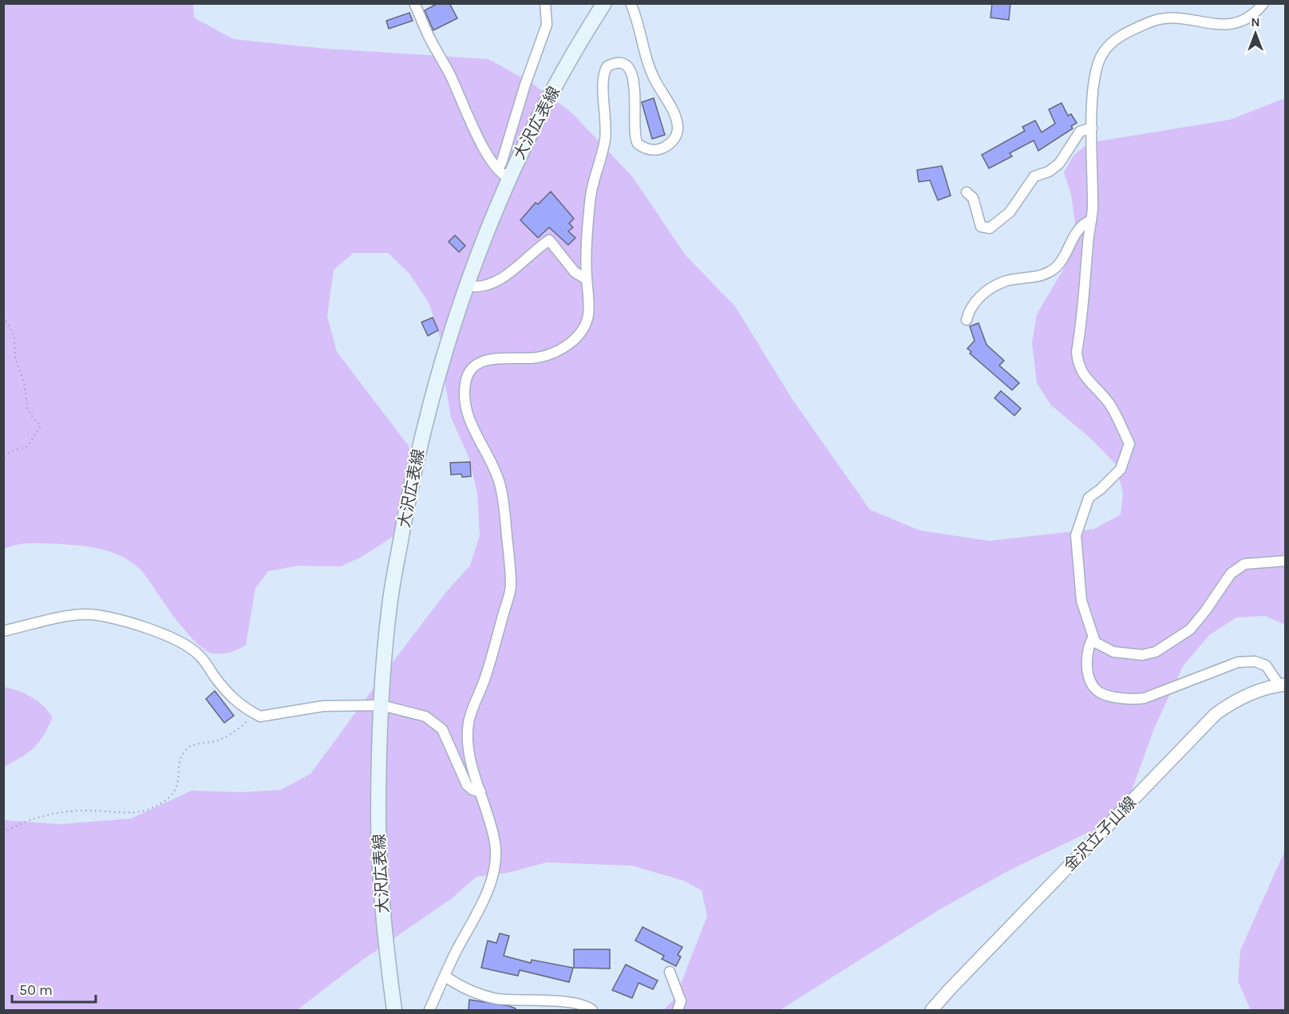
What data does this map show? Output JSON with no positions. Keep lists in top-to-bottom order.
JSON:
{
  "streets": {
    "main road": ["大沢広表線"],
    "street": ["金沢立子山線"]
  },
  "scale_bar": "50 m",
  "north": "top"
}
